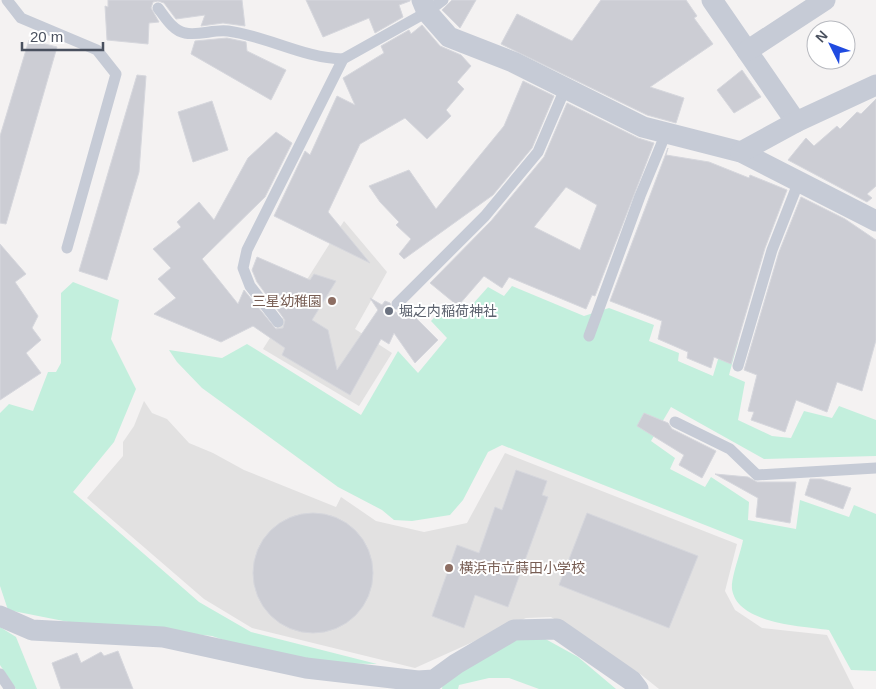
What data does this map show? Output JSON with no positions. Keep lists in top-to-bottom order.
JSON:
{
  "places": ["三星幼稚園", "堀之内稲荷神社", "横浜市立蒔田小学校"],
  "scale_bar": "20 m",
  "north": "top left"
}
